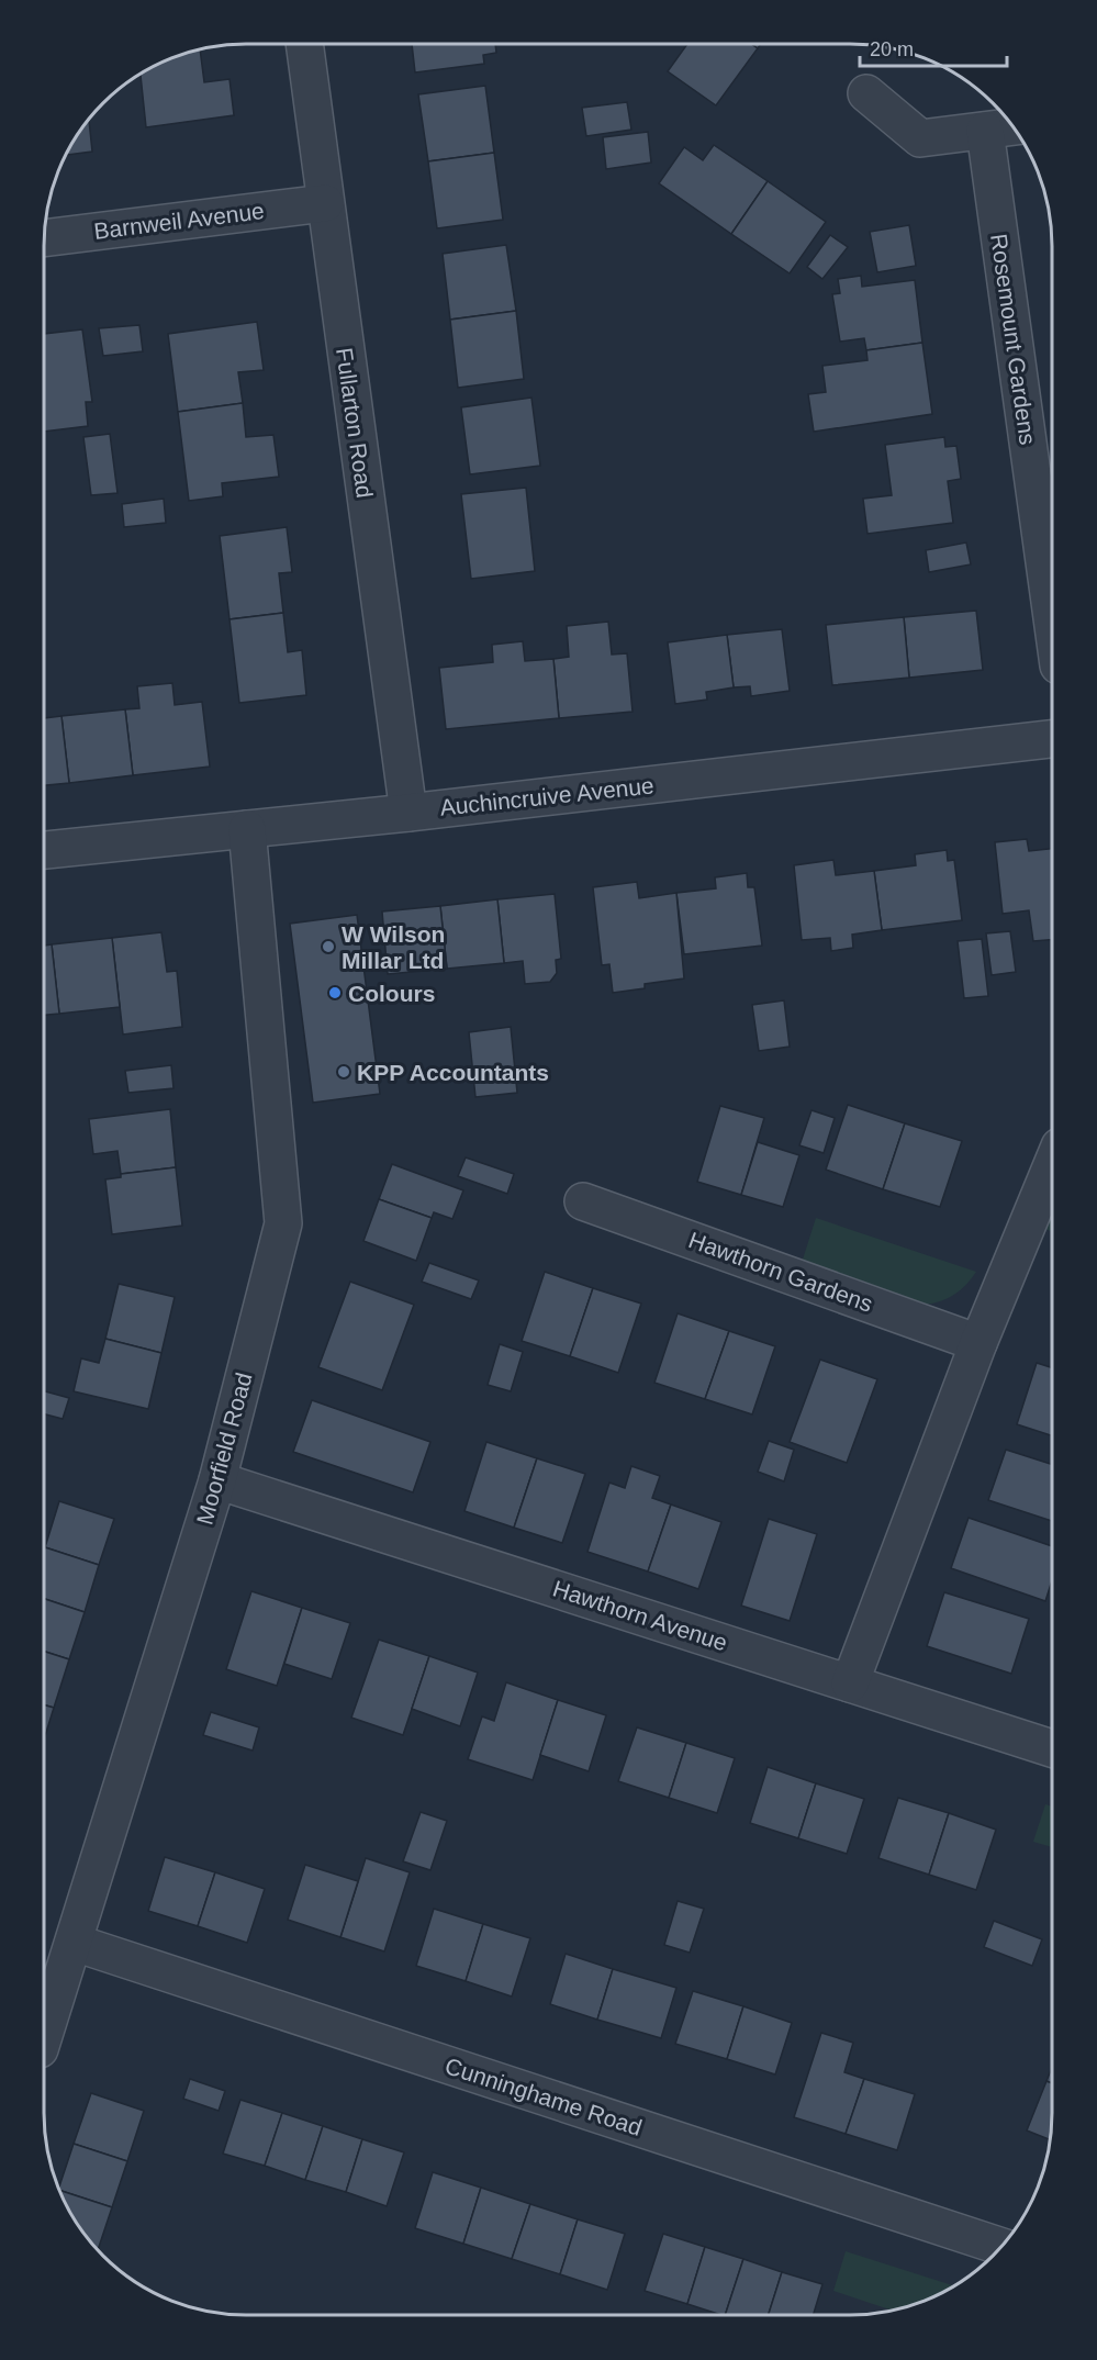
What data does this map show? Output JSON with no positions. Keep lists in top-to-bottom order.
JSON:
{
  "streets": {
    "street": [
      "Barnweil Avenue",
      "Rosemount Gardens",
      "Fullarton Road",
      "Auchincruive Avenue",
      "Hawthorn Gardens",
      "Moorfield Road",
      "Hawthorn Avenue",
      "Cunninghame Road"
    ]
  },
  "crossings": [
    ["Barnweil Avenue", "Fullarton Road"],
    ["Fullarton Road", "Auchincruive Avenue"],
    ["Auchincruive Avenue", "Moorfield Road"],
    ["Moorfield Road", "Hawthorn Avenue"],
    ["Moorfield Road", "Cunninghame Road"]
  ],
  "places": ["W Wilson Millar Ltd", "Colours", "KPP Accountants"],
  "scale_bar": "20 m"
}
